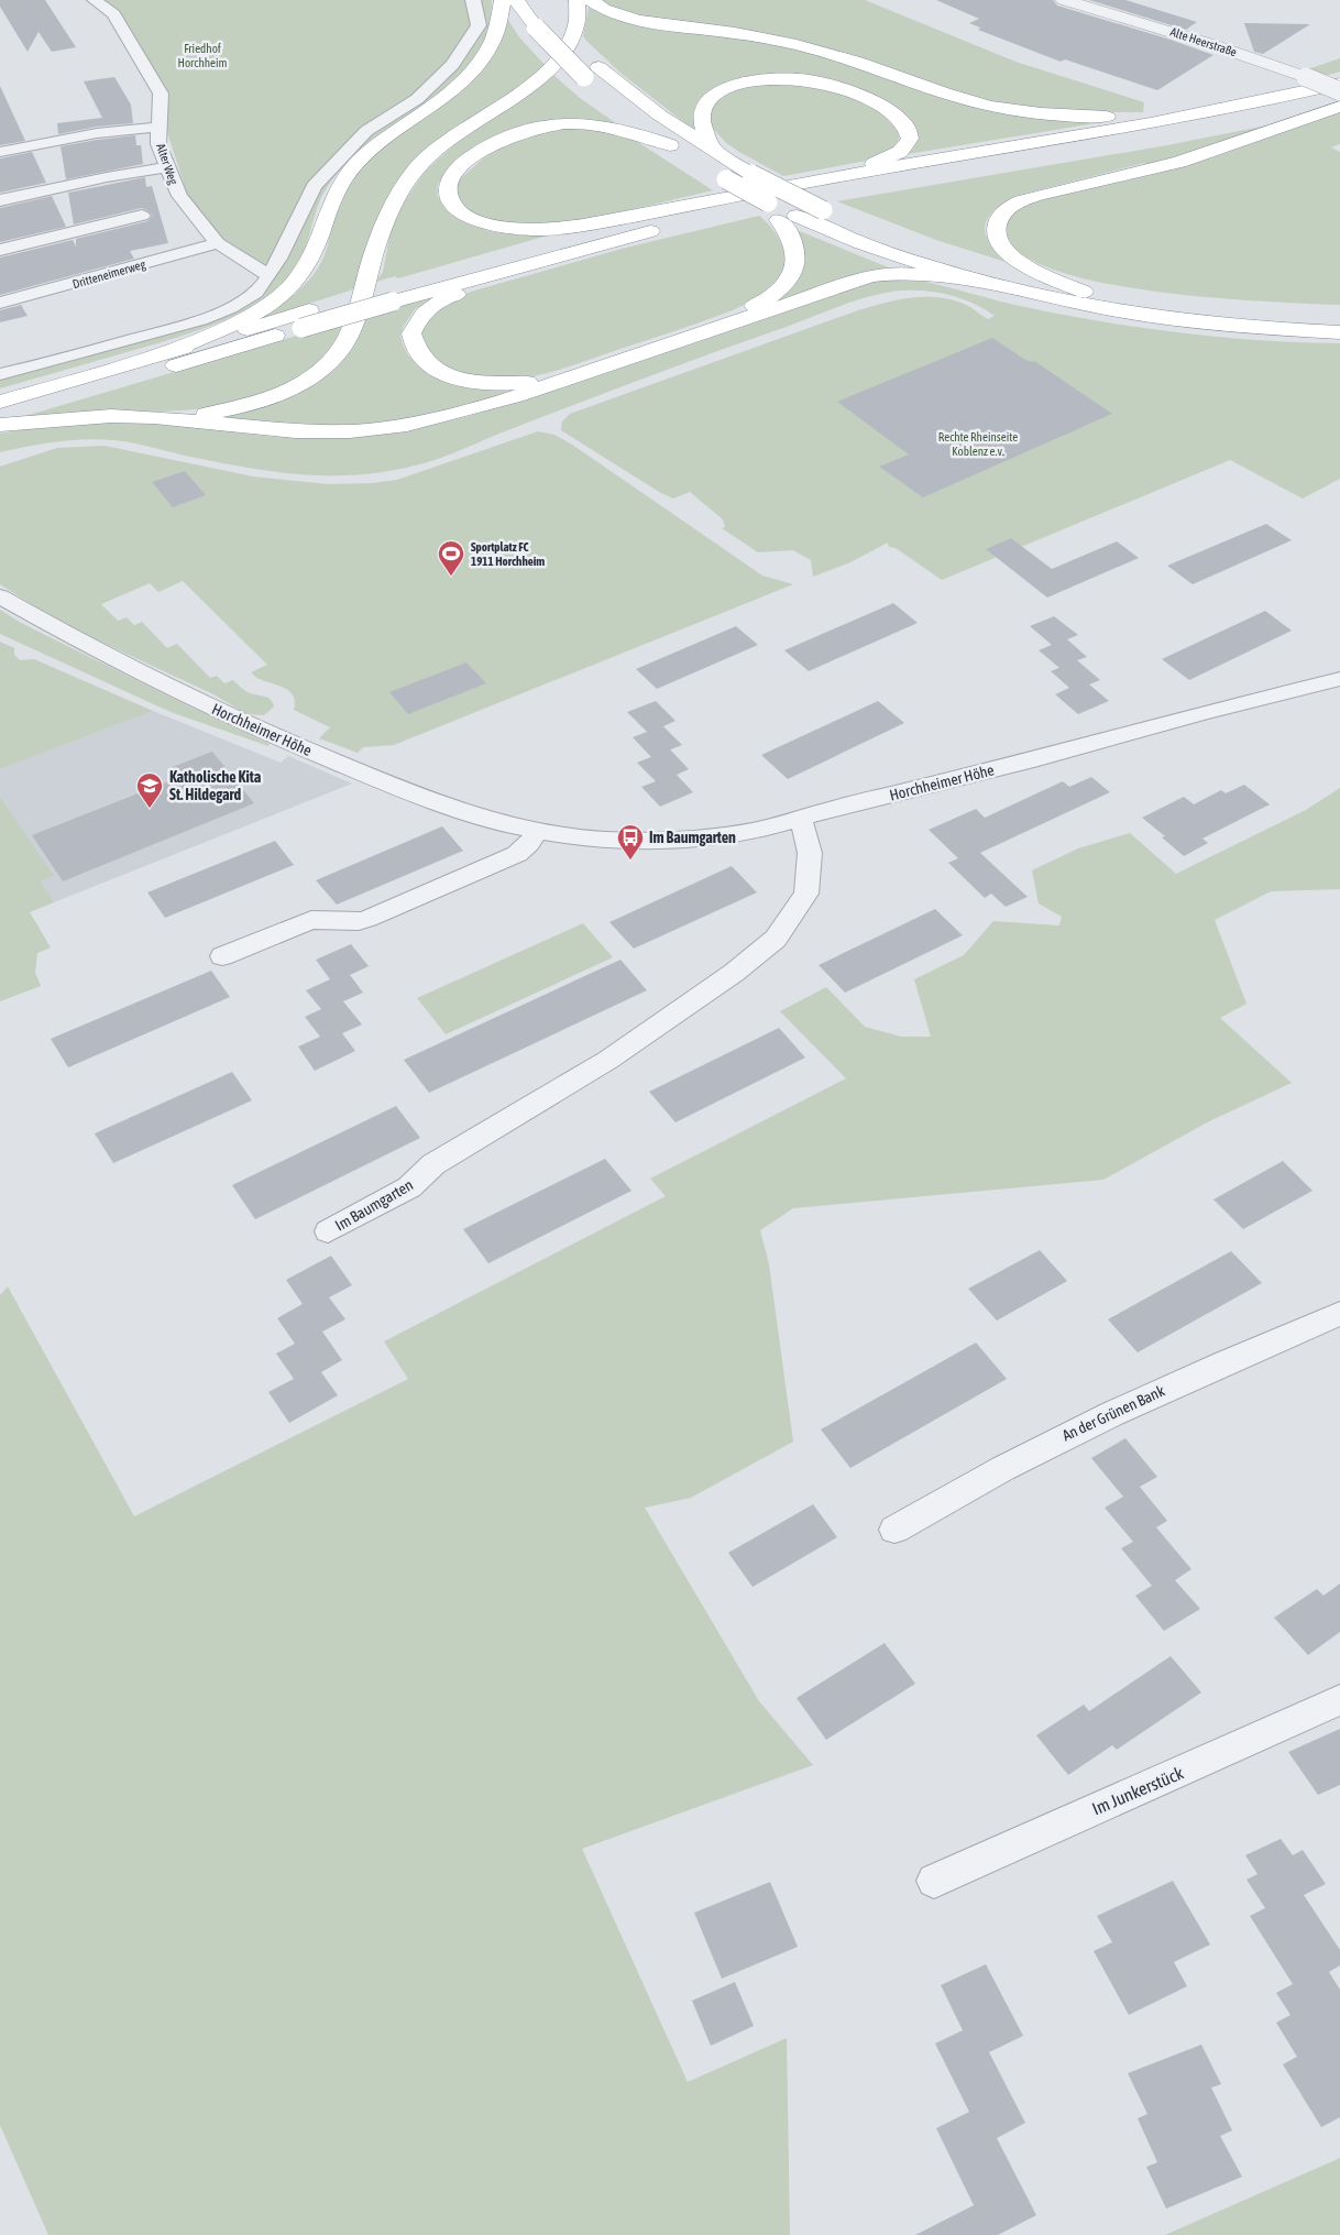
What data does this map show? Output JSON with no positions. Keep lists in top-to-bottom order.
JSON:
{
  "streets": {
    "street": [
      "Alte Heerstraße",
      "Alter Weg",
      "Dritteneimerweg",
      "Horchheimer Höhe",
      "Im Baumgarten",
      "An der Grünen Bank",
      "Im Junkerstück"
    ]
  },
  "crossings": [
    ["Alter Weg", "Dritteneimerweg"],
    ["Horchheimer Höhe", "Im Baumgarten"]
  ],
  "parks": ["Friedhof Horchheim", "Rechte Rheinseite Koblenz e.v."],
  "places": {
    "sports": ["Sportplatz FC 1911 Horchheim"],
    "school or university": ["Katholische Kita St. Hildegard"],
    "bus stop": ["Im Baumgarten"]
  }
}
